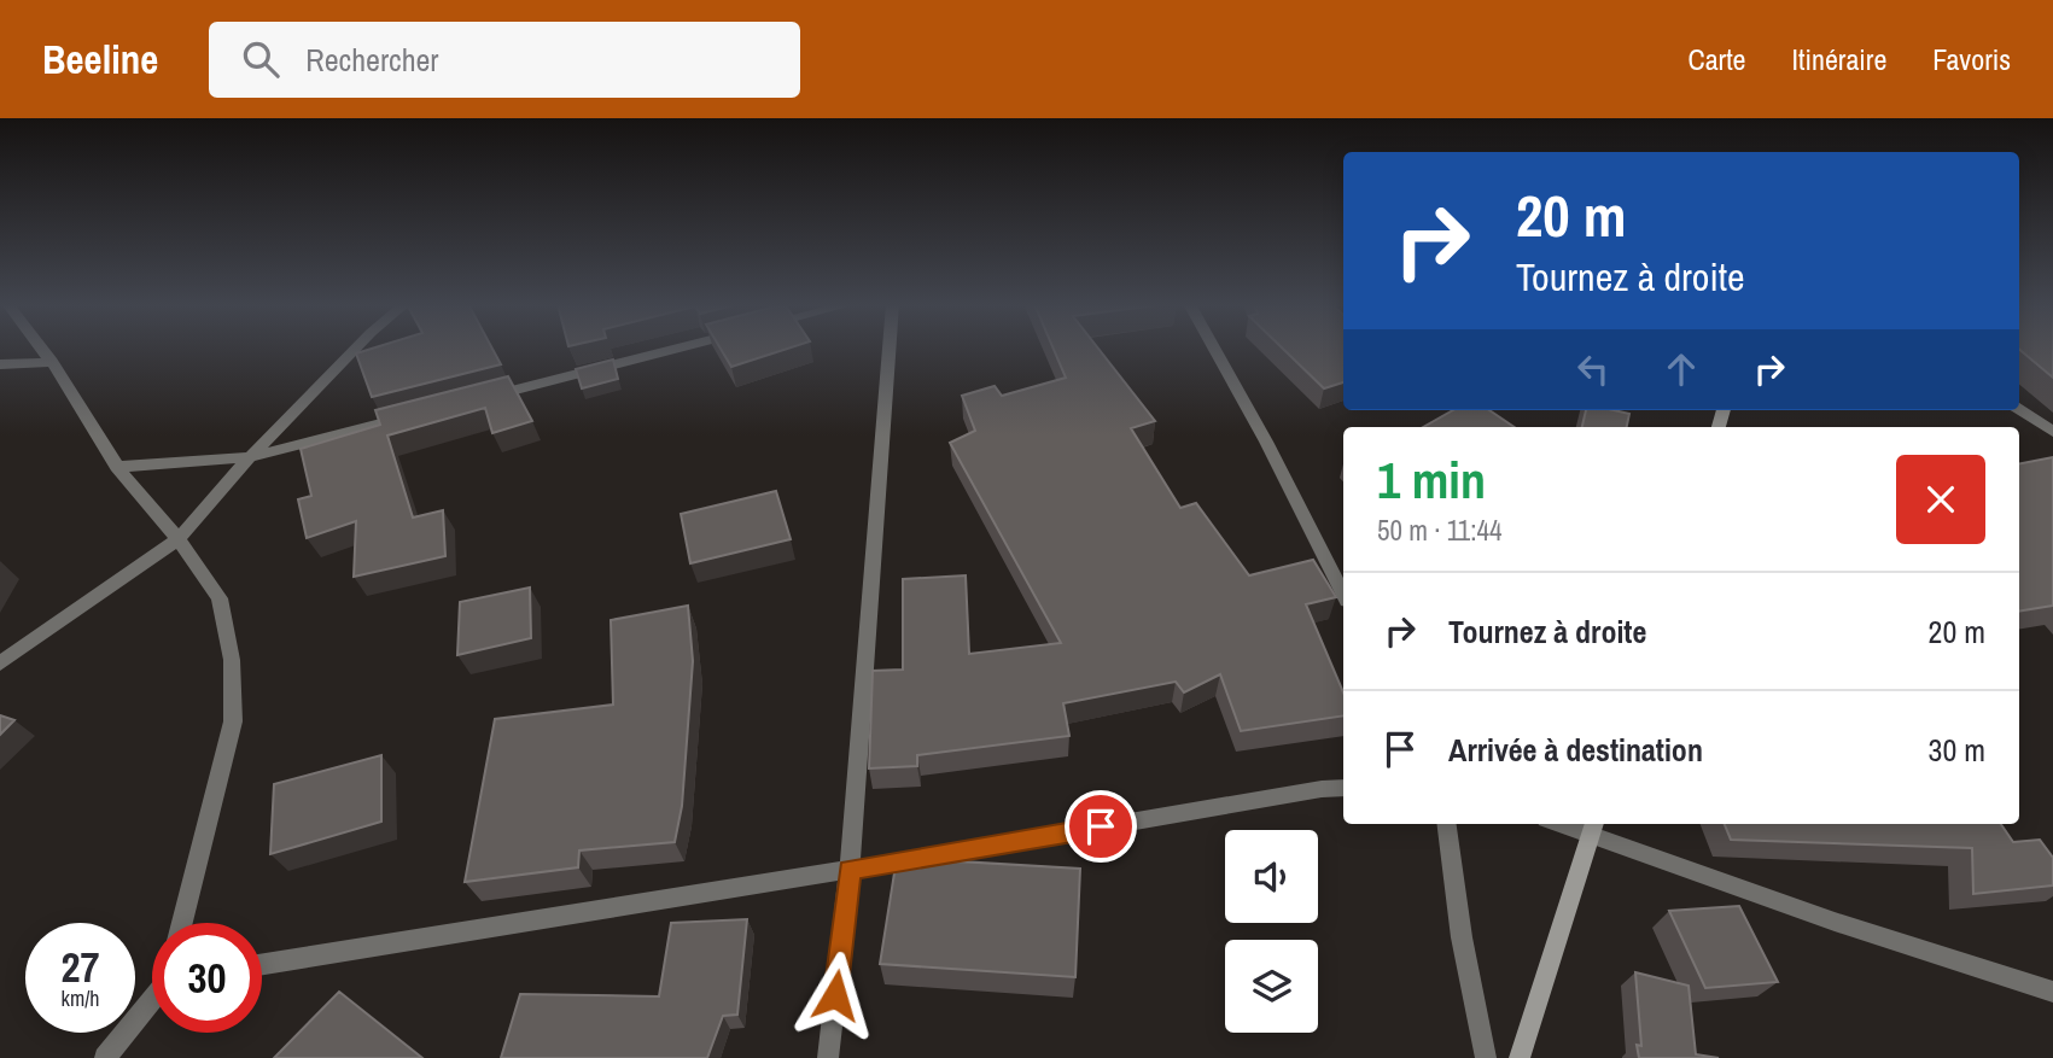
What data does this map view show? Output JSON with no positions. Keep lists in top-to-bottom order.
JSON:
{
  "page": {
    "header": "Beeline",
    "search": "Rechercher",
    "nav": ["Carte", "Itinéraire", "Favoris"],
    "turn": ["20 m", "Tournez à droite"],
    "heading": ["1 min", "50 m · 11:44"],
    "list": [
      {
        "name": "Tournez à droite",
        "value": "20 m"
      },
      {
        "name": "Arrivée à destination",
        "value": "30 m"
      }
    ],
    "speed": "27 km/h",
    "limit": "30"
  }
}
